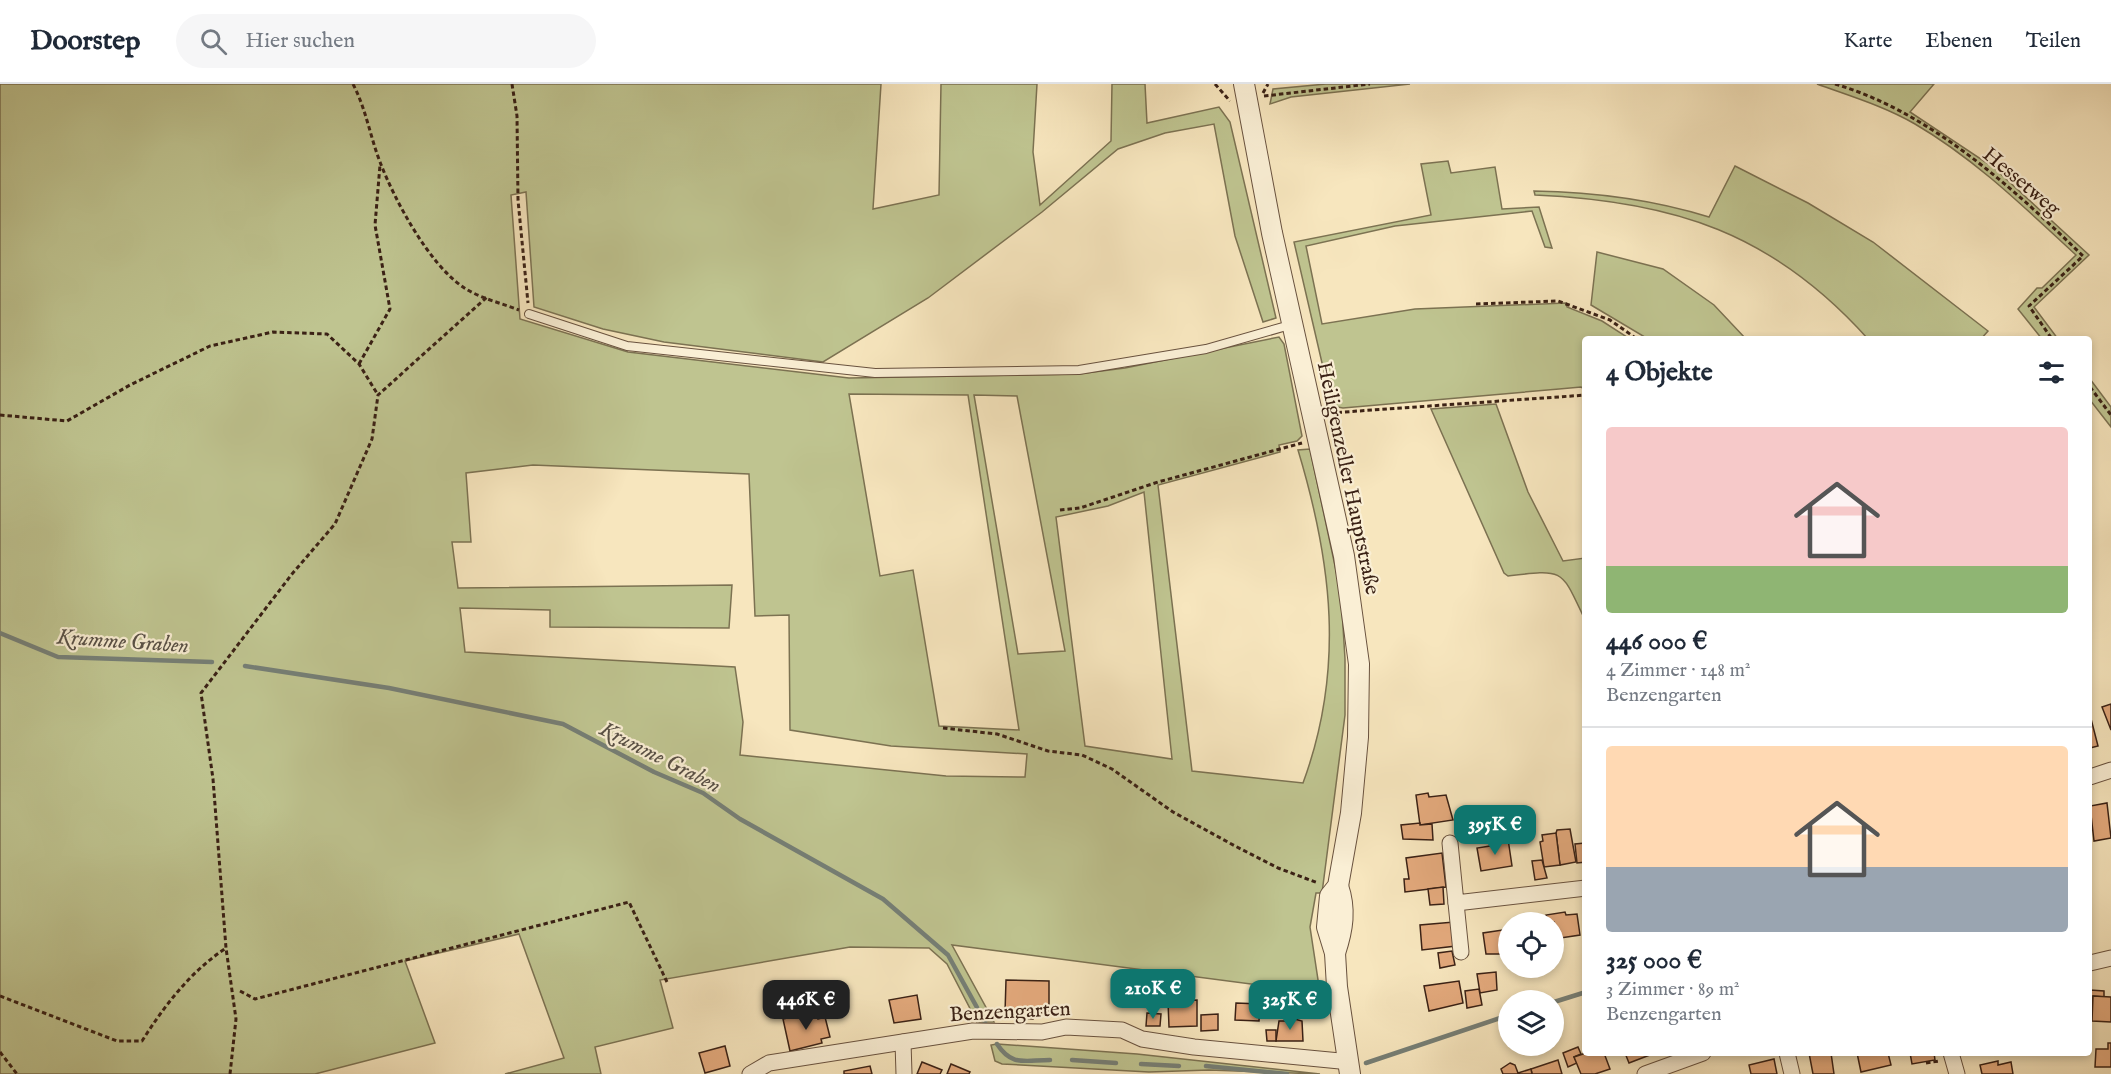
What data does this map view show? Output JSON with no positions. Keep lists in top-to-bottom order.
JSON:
{
  "streets": {
    "street": ["Heiligenzeller Hauptstraße", "Benzengarten"],
    "path": ["Hessetweg"]
  },
  "crossings": [
    ["Heiligenzeller Hauptstraße", "Benzengarten"]
  ],
  "water": ["Krumme Graben"],
  "page": {
    "header": "Doorstep",
    "search": "Hier suchen",
    "nav": ["Karte", "Ebenen", "Teilen"],
    "heading": "4 Objekte",
    "list": [
      {
        "name": "446 000 €",
        "note": "4 Zimmer · 148 m² · Benzengarten"
      },
      {
        "name": "325 000 €",
        "note": "3 Zimmer · 89 m² · Benzengarten"
      }
    ],
    "price": [
      "395K €",
      "210K €",
      "446K €",
      "325K €"
    ]
  }
}
